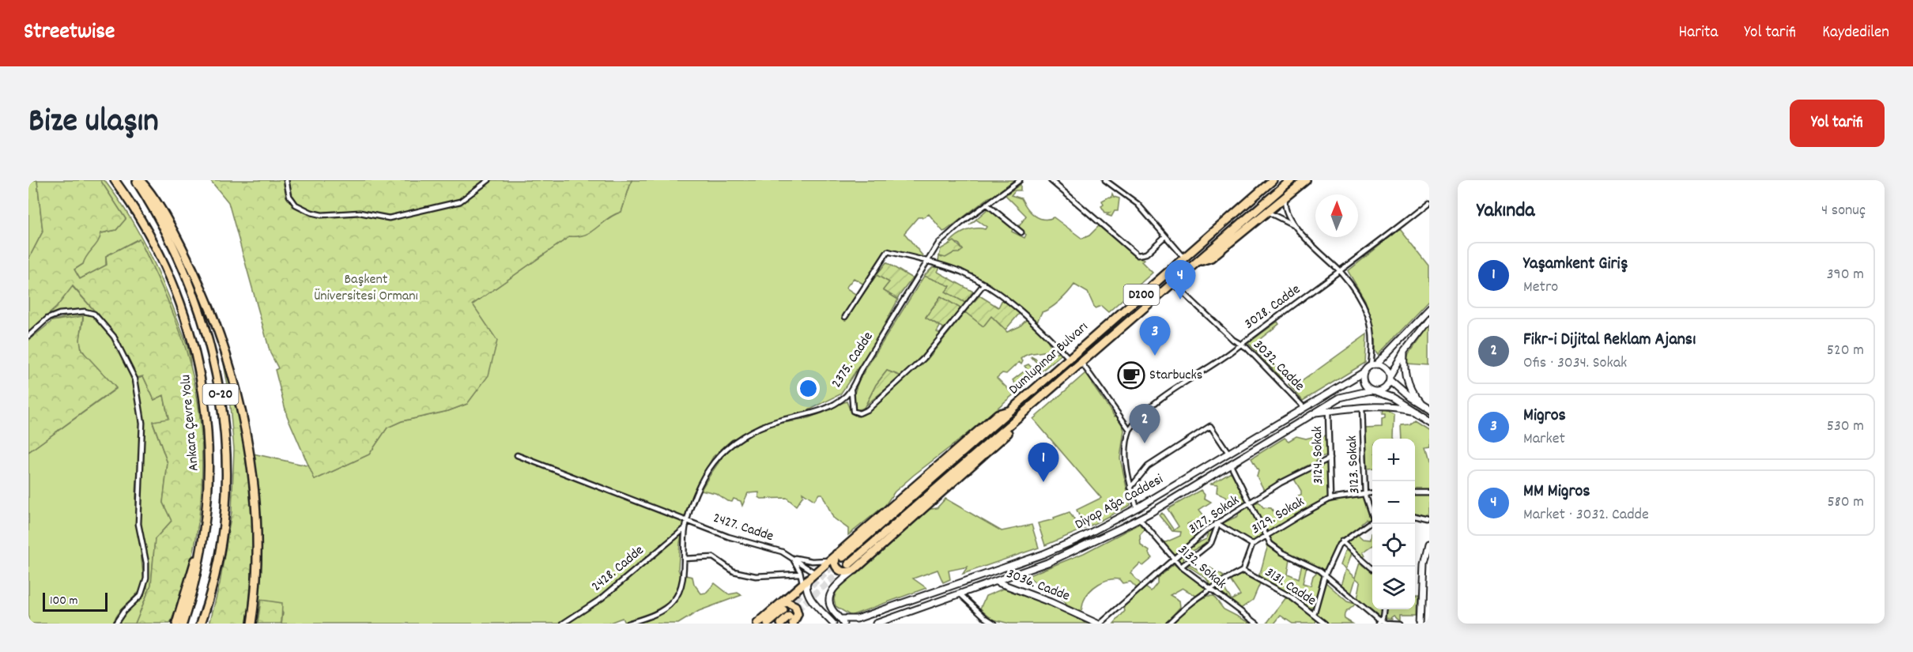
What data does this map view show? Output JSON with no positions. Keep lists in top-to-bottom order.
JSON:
{
  "streets": {
    "highway": [
      "D200",
      "Dumlupınar Bulvarı",
      "O-20",
      "Ankara Çevre Yolu"
    ],
    "main road": ["Diyap Ağa Caddesi", "3036. Cadde"],
    "street": [
      "3028. Cadde",
      "2375. Cadde",
      "3032. Cadde",
      "3124. Sokak",
      "3123. Sokak",
      "3127. Sokak",
      "3129. Sokak",
      "2427. Cadde",
      "3132. Sokak",
      "2428. Cadde",
      "3131. Cadde"
    ]
  },
  "crossings": [
    ["3028. Cadde", "3032. Cadde"],
    ["Dumlupınar Bulvarı", "3032. Cadde"],
    ["Dumlupınar Bulvarı", "2427. Cadde"],
    ["2375. Cadde", "2427. Cadde"],
    ["2375. Cadde", "2428. Cadde"],
    ["3032. Cadde", "Diyap Ağa Caddesi"],
    ["3124. Sokak", "3127. Sokak"],
    ["3124. Sokak", "3129. Sokak"],
    ["3123. Sokak", "3129. Sokak"],
    ["Diyap Ağa Caddesi", "3132. Sokak"],
    ["Diyap Ağa Caddesi", "3036. Cadde"],
    ["3127. Sokak", "3132. Sokak"],
    ["3127. Sokak", "3036. Cadde"],
    ["3129. Sokak", "3131. Cadde"]
  ],
  "parks": ["Başkent Üniversitesi Ormanı"],
  "places": {
    "cafe": ["Starbucks"]
  },
  "scale_bar": "100 m",
  "north": "top",
  "page": {
    "header": "Streetwise",
    "nav": ["Harita", "Yol tarifi", "Kaydedilen"],
    "title": "Bize ulaşın",
    "buttons": "Yol tarifi",
    "heading": ["Yakında", "4 sonuç"],
    "list": [
      {
        "mark": "1",
        "name": "Yaşamkent Giriş",
        "note": "Metro",
        "value": "390 m"
      },
      {
        "mark": "2",
        "name": "Fikr-i Dijital Reklam Ajansı",
        "note": "Ofis · 3034. Sokak",
        "value": "520 m"
      },
      {
        "mark": "3",
        "name": "Migros",
        "note": "Market",
        "value": "530 m"
      },
      {
        "mark": "4",
        "name": "MM Migros",
        "note": "Market · 3032. Cadde",
        "value": "580 m"
      }
    ],
    "pins": [
      "4",
      "3",
      "2",
      "1"
    ],
    "map_buttons": ["+", "−"],
    "scale": "100 m"
  }
}
